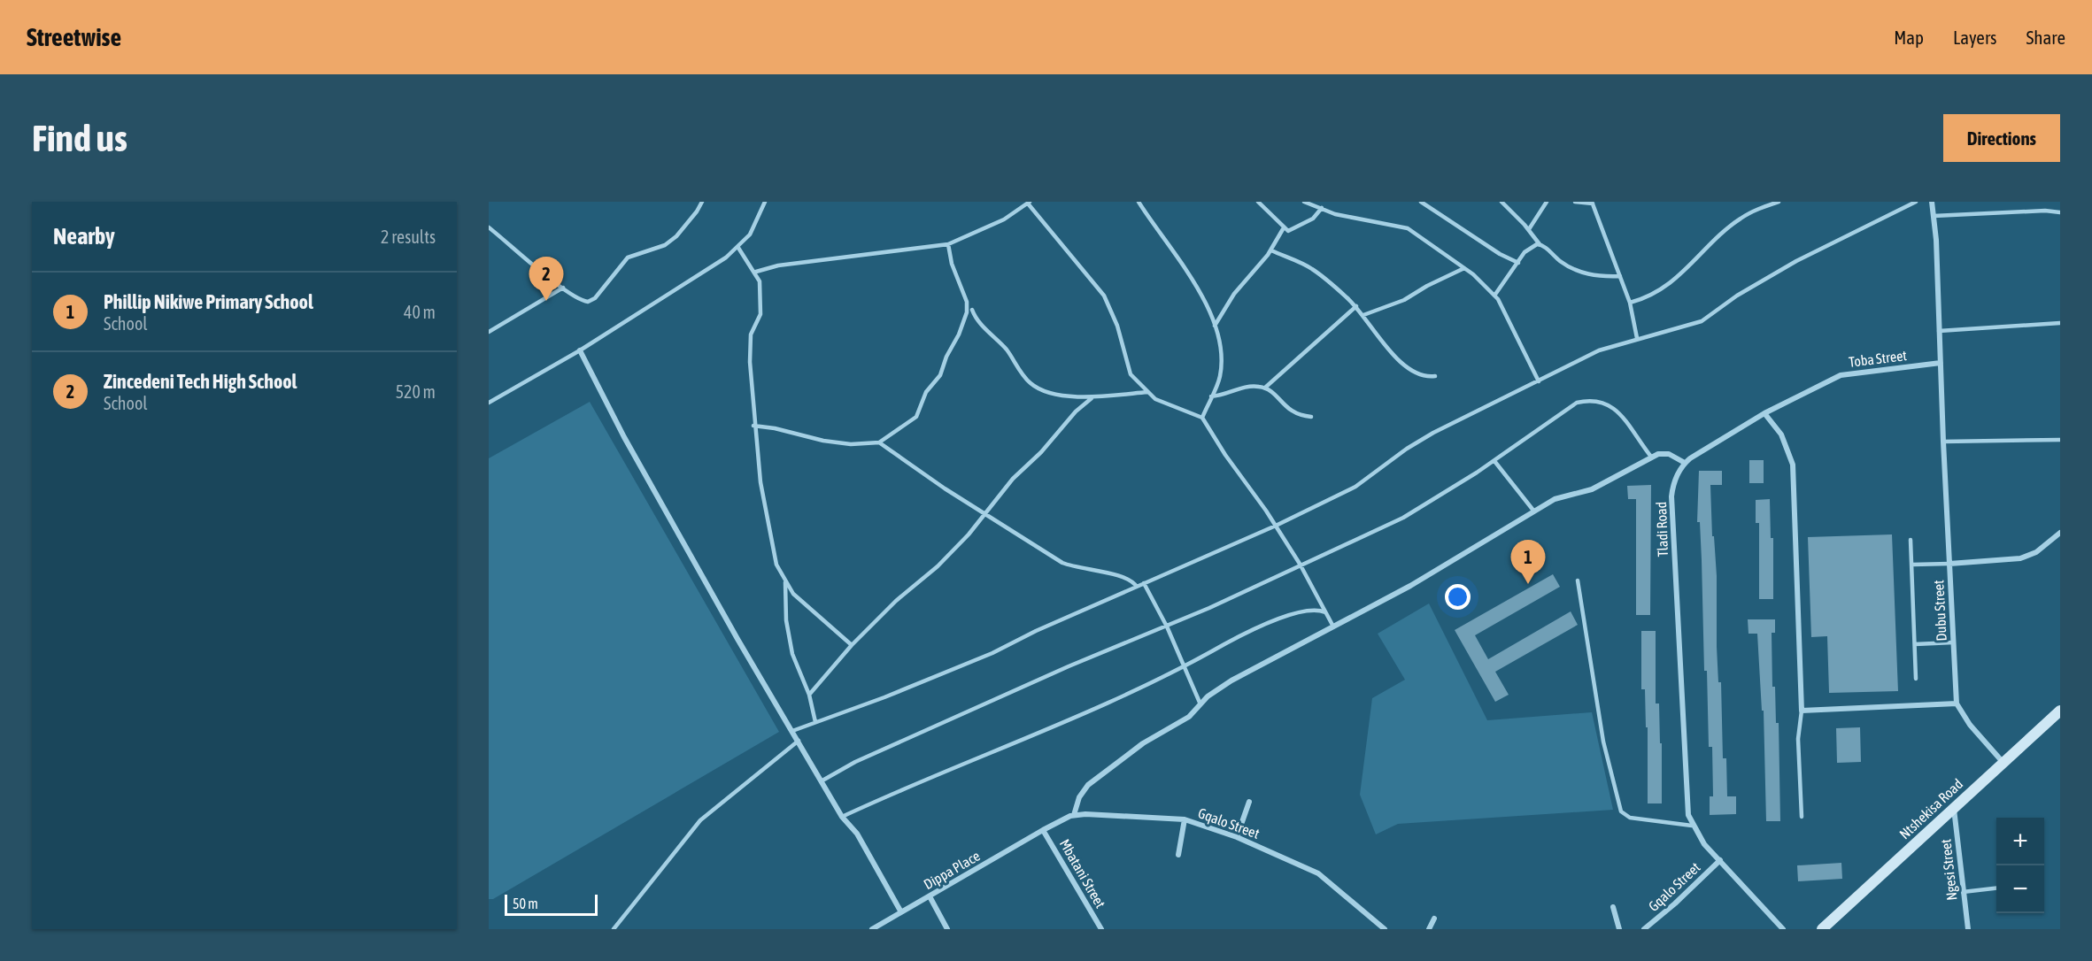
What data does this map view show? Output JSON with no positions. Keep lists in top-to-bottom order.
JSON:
{
  "streets": {
    "street": [
      "Toba Street",
      "Tladi Road",
      "Dubu Street",
      "Ntshekisa Road",
      "Gqalo Street",
      "Dippa Place",
      "Ngesi Street",
      "Mbatani Street"
    ]
  },
  "crossings": [
    ["Toba Street", "Dubu Street"],
    ["Tladi Road", "Gqalo Street"],
    ["Dubu Street", "Ntshekisa Road"],
    ["Ntshekisa Road", "Ngesi Street"],
    ["Gqalo Street", "Dippa Place"],
    ["Gqalo Street", "Mbatani Street"],
    ["Dippa Place", "Mbatani Street"]
  ],
  "scale_bar": "50 m",
  "page": {
    "header": "Streetwise",
    "nav": ["Map", "Layers", "Share"],
    "buttons": "Directions",
    "title": "Find us",
    "heading": ["Nearby", "2 results"],
    "pins": ["2", "1"],
    "list": [
      {
        "mark": "1",
        "name": "Phillip Nikiwe Primary School",
        "note": "School",
        "value": "40 m"
      },
      {
        "mark": "2",
        "name": "Zincedeni Tech High School",
        "note": "School",
        "value": "520 m"
      }
    ],
    "map_buttons": ["+", "−"],
    "scale": "50 m"
  }
}
